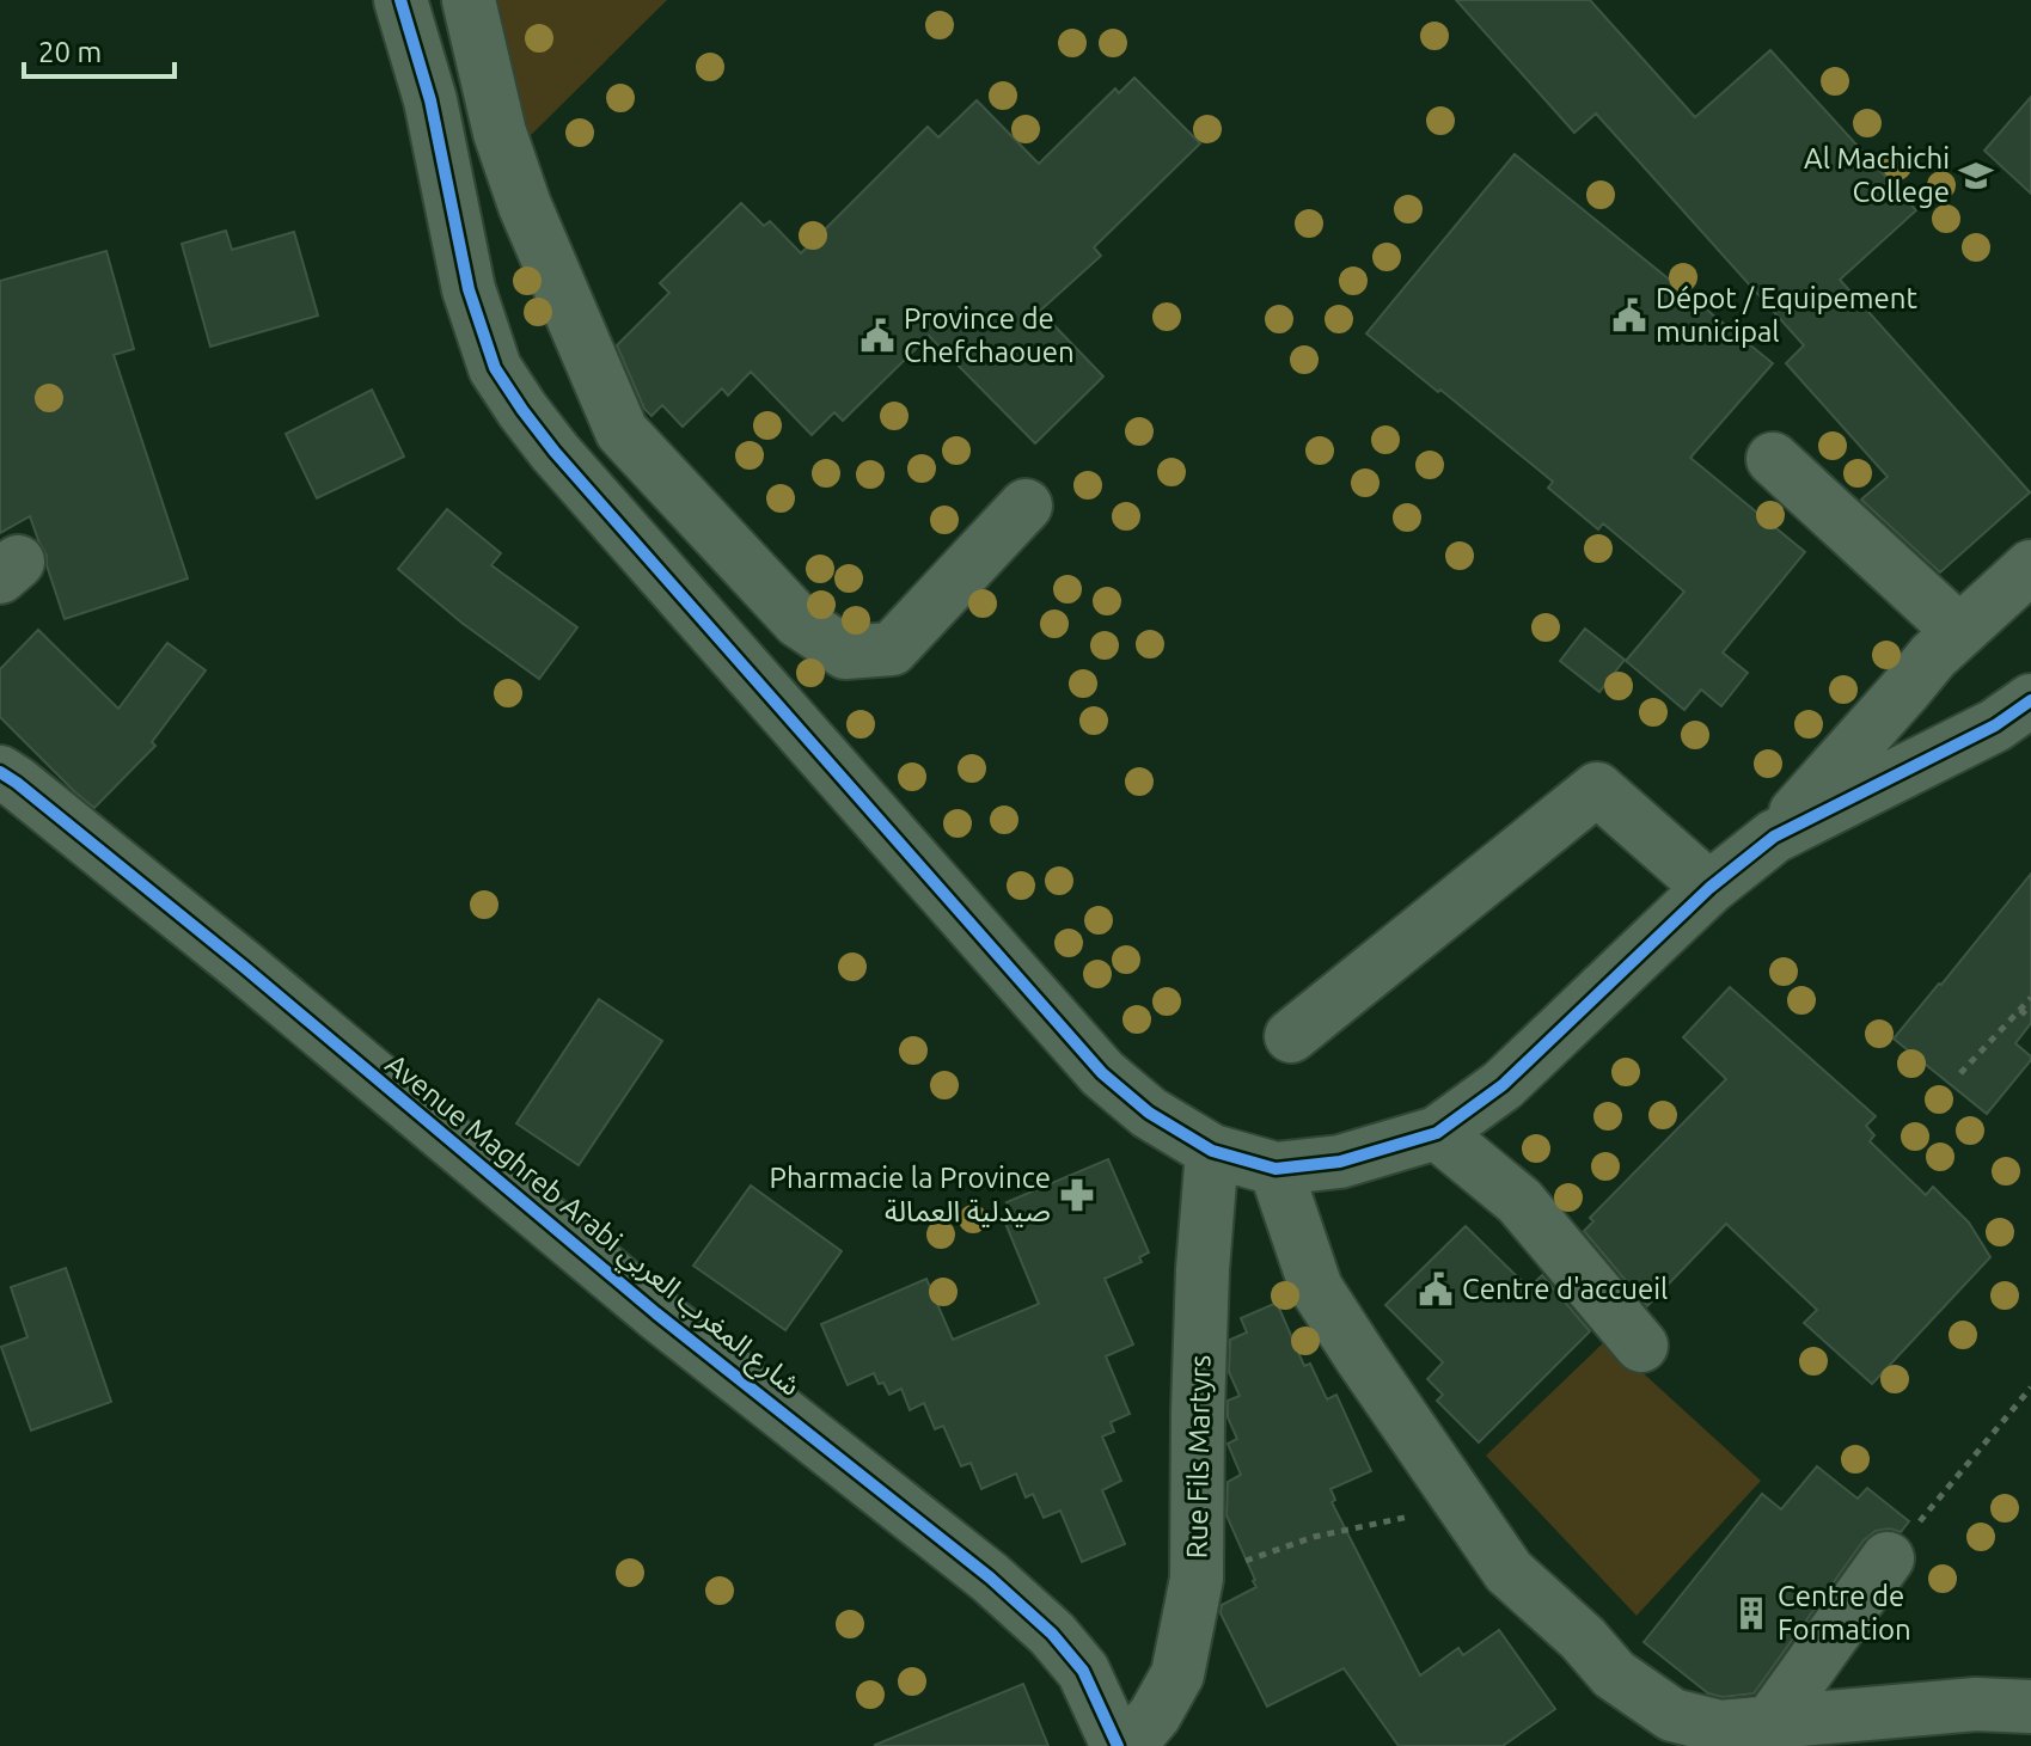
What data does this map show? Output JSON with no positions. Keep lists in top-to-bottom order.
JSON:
{
  "streets": {
    "street": ["Avenue Maghreb Arabi شارع المغرب العربي", "Rue Fils Martyrs"]
  },
  "places": {
    "school or university": ["Al Machichi College"],
    "public building": ["Dépot / Equipement municipal", "Province de Chefchaouen", "Centre d'accueil"],
    "pharmacy": ["Pharmacie la Province صيدلية العمالة"],
    "building": ["Centre de Formation"]
  },
  "scale_bar": "20 m"
}
